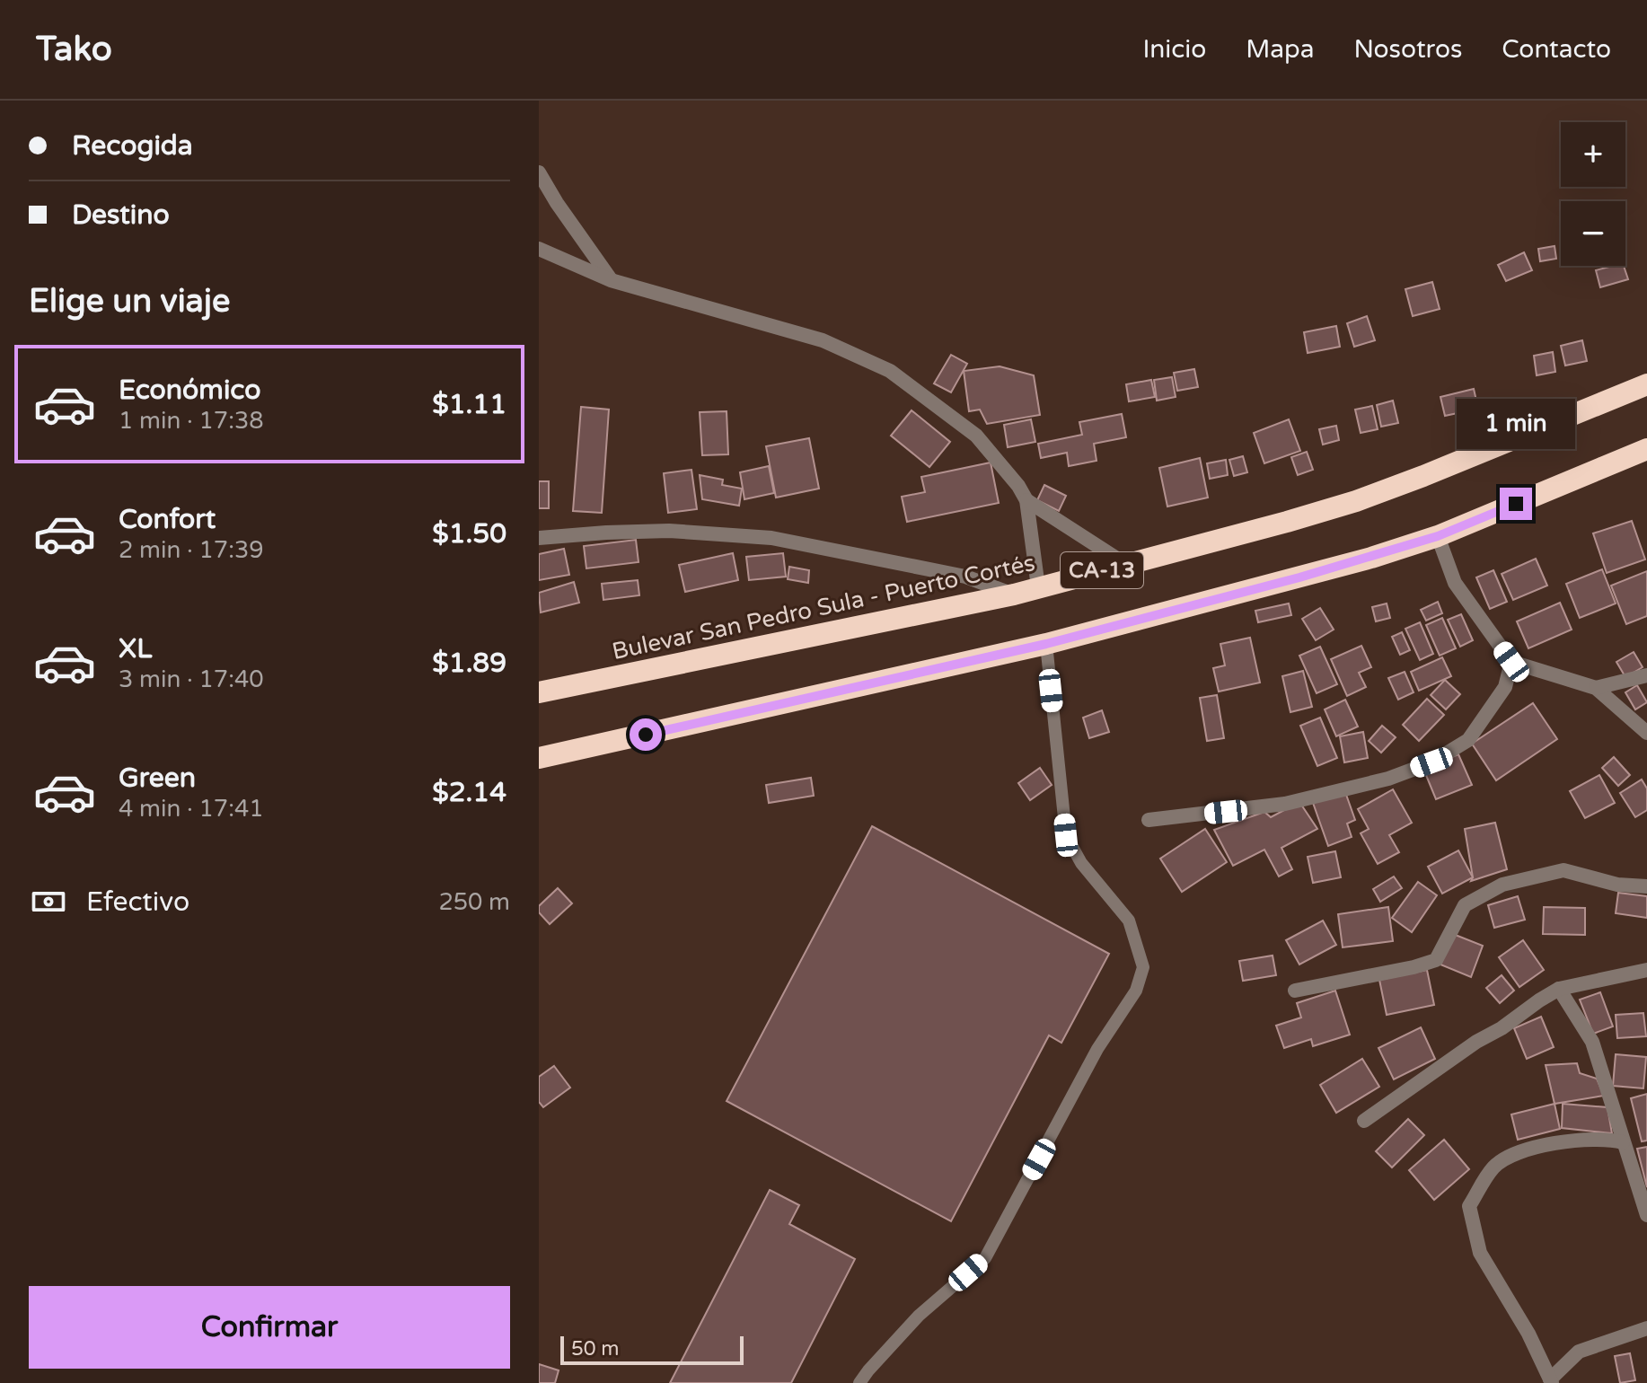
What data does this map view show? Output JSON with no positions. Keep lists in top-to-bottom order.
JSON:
{
  "streets": {
    "highway": ["CA-13", "Bulevar San Pedro Sula - Puerto Cortés"]
  },
  "scale_bar": "50 m",
  "page": {
    "header": "Tako",
    "nav": [
      "Inicio",
      "Mapa",
      "Nosotros",
      "Contacto"
    ],
    "banner": ["Recogida", "Destino"],
    "map_buttons": ["+", "−"],
    "heading": "Elige un viaje",
    "list": [
      {
        "name": "Económico",
        "note": "1 min · 17:38",
        "value": "$1.11"
      },
      {
        "name": "Confort",
        "note": "2 min · 17:39",
        "value": "$1.50"
      },
      {
        "name": "XL",
        "note": "3 min · 17:40",
        "value": "$1.89"
      },
      {
        "name": "Green",
        "note": "4 min · 17:41",
        "value": "$2.14"
      }
    ],
    "bubble": "1 min",
    "pay": ["Efectivo", "250 m"],
    "buttons": "Confirmar",
    "scale": "50 m"
  }
}
